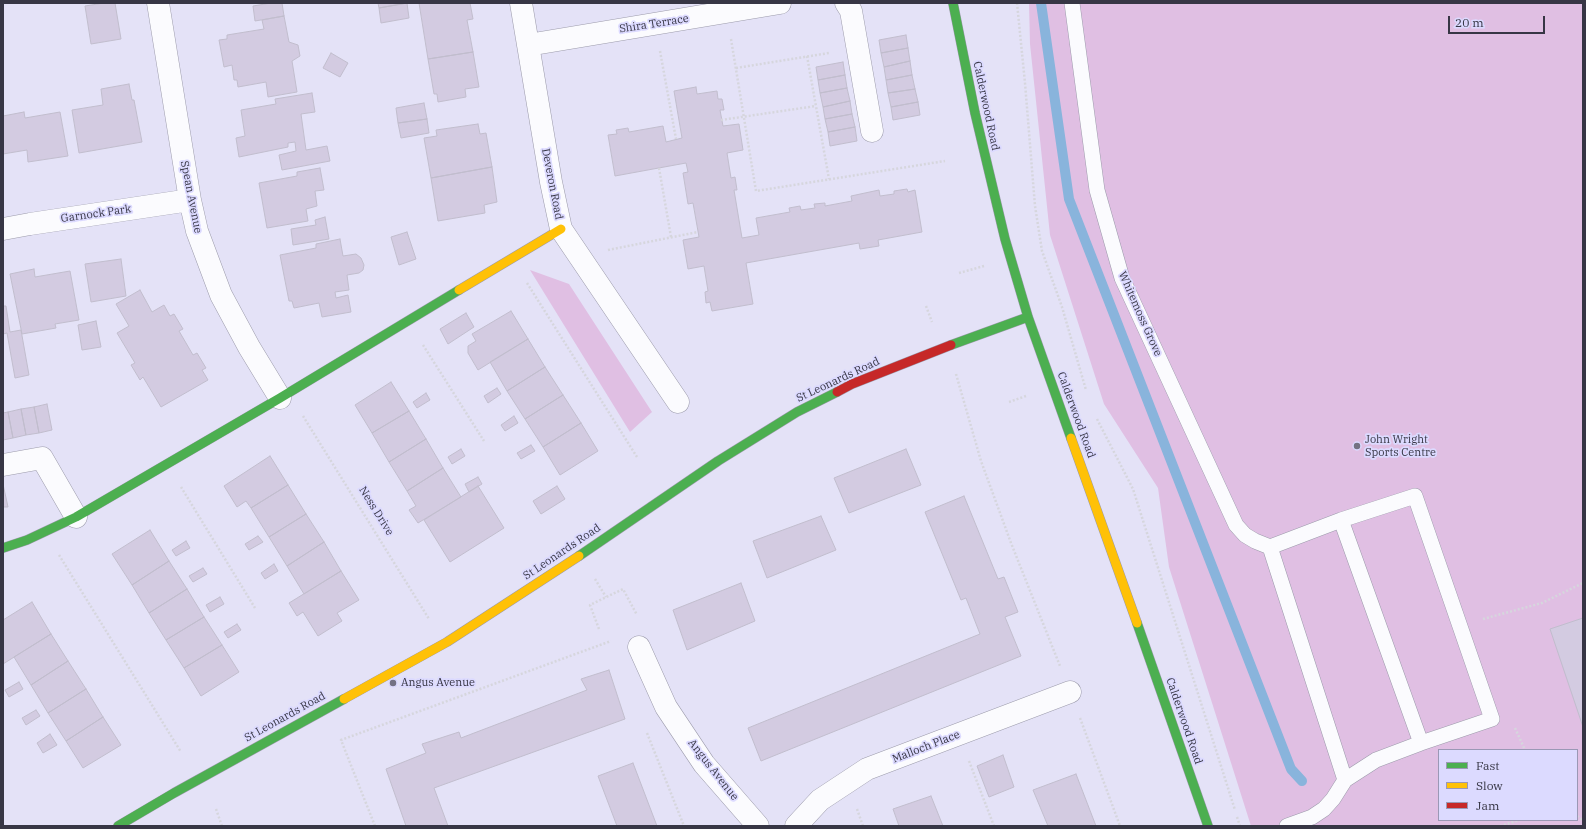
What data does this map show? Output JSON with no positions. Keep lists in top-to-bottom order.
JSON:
{
  "streets": {
    "street": [
      "Shira Terrace",
      "Calderwood Road",
      "Deveron Road",
      "Spean Avenue",
      "Garnock Park",
      "St Leonards Road",
      "Malloch Place",
      "Angus Avenue"
    ],
    "lane": ["Whitemoss Grove"],
    "path": ["Ness Drive"]
  },
  "crossings": [
    ["Shira Terrace", "Deveron Road"],
    ["Calderwood Road", "St Leonards Road"],
    ["Spean Avenue", "Garnock Park"],
    ["Spean Avenue", "Ness Drive"],
    ["St Leonards Road", "Ness Drive"]
  ],
  "places": ["John Wright Sports Centre", "Angus Avenue"],
  "legend": ["Fast", "Slow", "Jam"],
  "scale_bar": "20 m"
}
